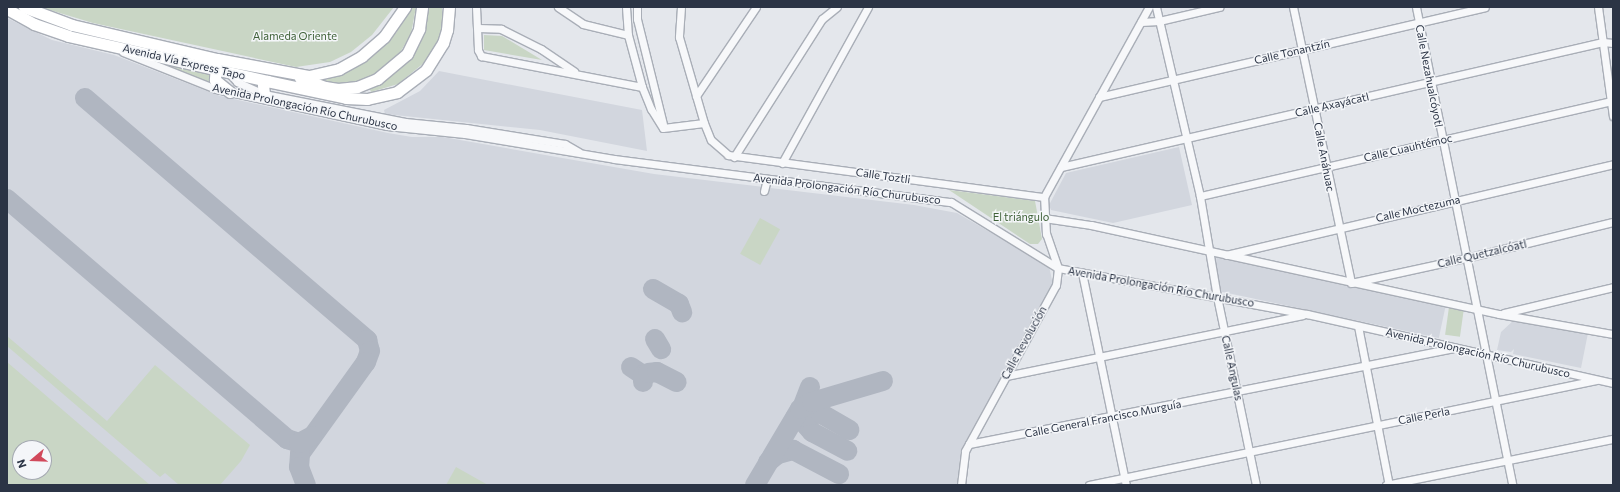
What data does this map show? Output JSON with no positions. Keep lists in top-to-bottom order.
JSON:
{
  "streets": {
    "main road": ["Avenida Vía Express Tapo"],
    "street": [
      "Calle Tonantzín",
      "Calle Nezahualcóyotl",
      "Calle Axayácatl",
      "Avenida Prolongación Río Churubusco",
      "Calle Cuauhtémoc",
      "Calle Anáhuac",
      "Calle Toztli",
      "Calle Moctezuma",
      "Calle Quetzalcóatl",
      "Calle Revolución",
      "Calle Angulas",
      "Calle Perla",
      "Calle General Francisco Murguía"
    ]
  },
  "crossings": [
    ["Calle Tonantzín", "Calle Nezahualcóyotl"],
    ["Calle Tonantzín", "Calle Anáhuac"],
    ["Calle Tonantzín", "Calle Angulas"],
    ["Avenida Vía Express Tapo", "Avenida Prolongación Río Churubusco"],
    ["Calle Nezahualcóyotl", "Calle Axayácatl"],
    ["Calle Nezahualcóyotl", "Avenida Prolongación Río Churubusco"],
    ["Calle Nezahualcóyotl", "Calle Cuauhtémoc"],
    ["Calle Nezahualcóyotl", "Calle Moctezuma"],
    ["Calle Nezahualcóyotl", "Calle Quetzalcóatl"],
    ["Calle Nezahualcóyotl", "Calle Perla"],
    ["Calle Axayácatl", "Calle Anáhuac"],
    ["Calle Axayácatl", "Calle Angulas"],
    ["Avenida Prolongación Río Churubusco", "Calle Revolución"],
    ["Avenida Prolongación Río Churubusco", "Calle Angulas"],
    ["Avenida Prolongación Río Churubusco", "Calle Perla"],
    ["Avenida Prolongación Río Churubusco", "Calle General Francisco Murguía"],
    ["Calle Cuauhtémoc", "Calle Anáhuac"],
    ["Calle Cuauhtémoc", "Calle Angulas"],
    ["Calle Anáhuac", "Calle Moctezuma"],
    ["Calle Anáhuac", "Calle Quetzalcóatl"],
    ["Calle Revolución", "Calle General Francisco Murguía"],
    ["Calle Angulas", "Calle Perla"],
    ["Calle Angulas", "Calle General Francisco Murguía"]
  ],
  "parks": ["Alameda Oriente", "El triángulo"],
  "north": "left"
}
